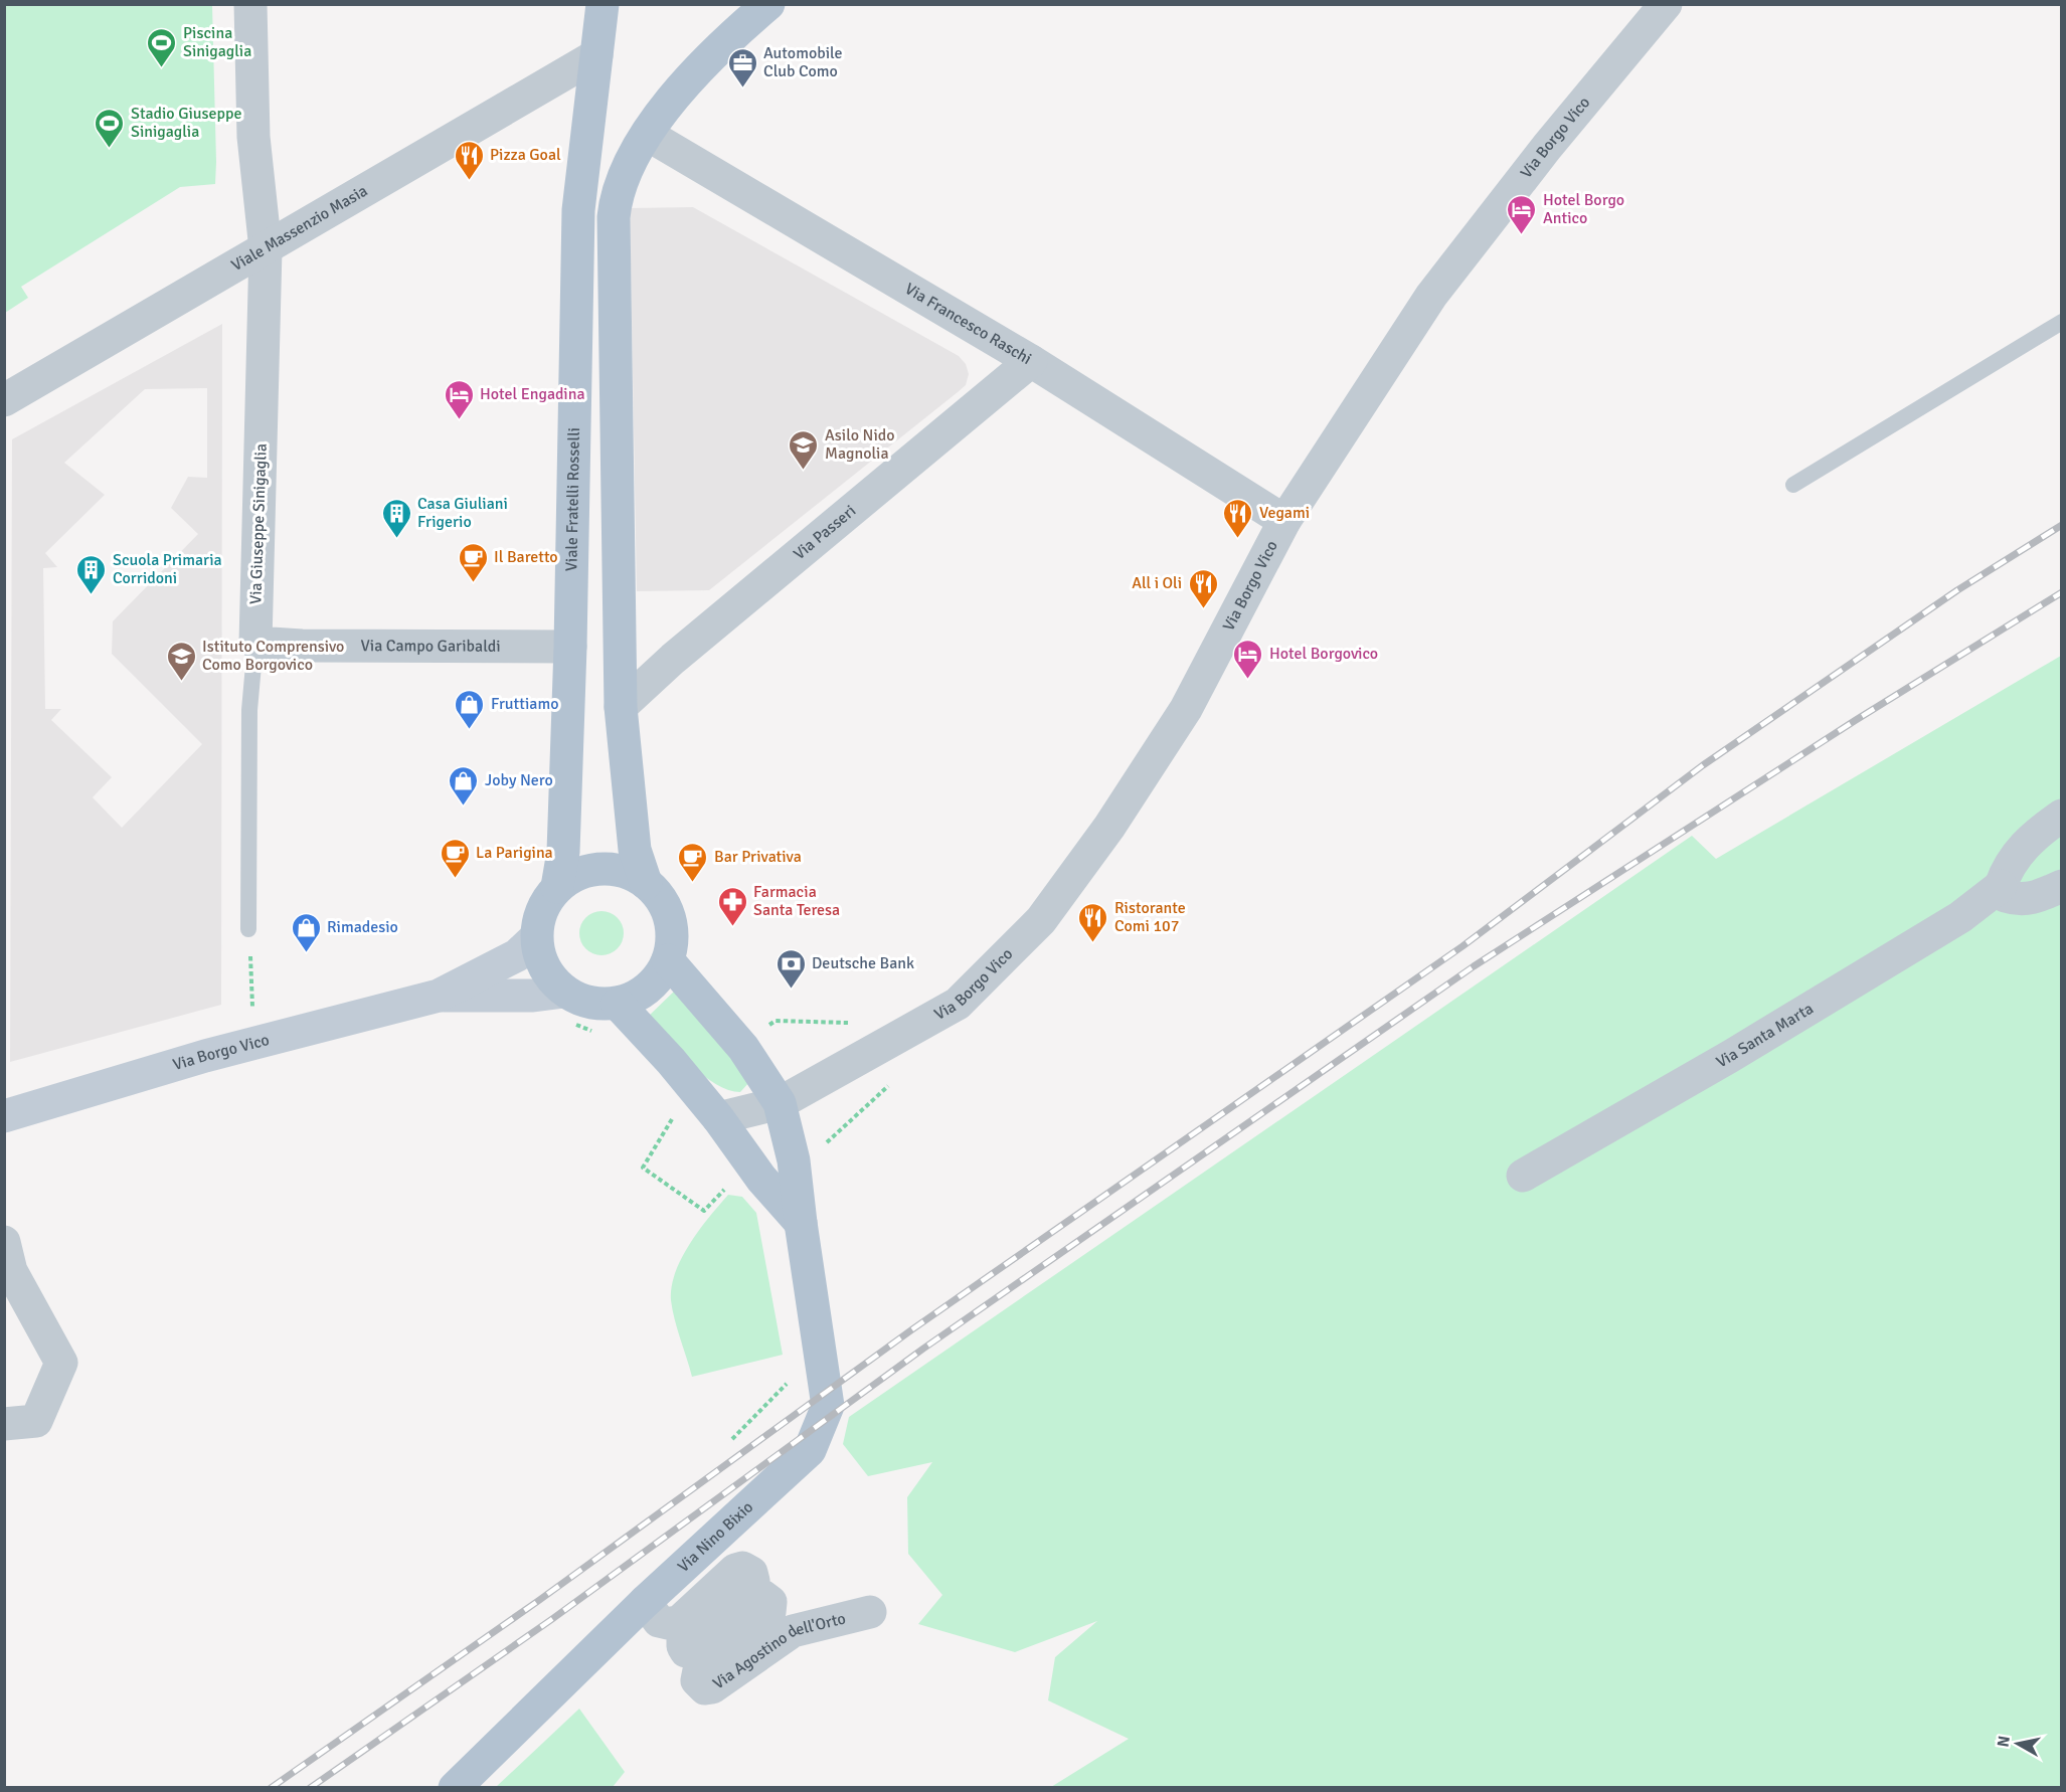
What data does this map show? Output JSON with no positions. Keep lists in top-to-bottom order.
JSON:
{
  "streets": {
    "main road": ["Via Borgo Vico", "Viale Fratelli Rosselli", "Via Nino Bixio"],
    "street": [
      "Viale Massenzio Masia",
      "Via Francesco Raschi",
      "Via Giuseppe Sinigaglia",
      "Via Passeri",
      "Via Campo Garibaldi",
      "Via Santa Marta",
      "Via Agostino dell'Orto"
    ]
  },
  "crossings": [
    ["Via Borgo Vico", "Via Francesco Raschi"],
    ["Via Borgo Vico", "Viale Fratelli Rosselli"],
    ["Via Borgo Vico", "Via Nino Bixio"],
    ["Viale Massenzio Masia", "Viale Fratelli Rosselli"],
    ["Viale Massenzio Masia", "Via Giuseppe Sinigaglia"],
    ["Via Francesco Raschi", "Via Passeri"],
    ["Viale Fratelli Rosselli", "Via Campo Garibaldi"],
    ["Viale Fratelli Rosselli", "Via Nino Bixio"],
    ["Via Giuseppe Sinigaglia", "Via Campo Garibaldi"],
    ["Via Nino Bixio", "Via Agostino dell'Orto"]
  ],
  "places": {
    "sports": ["Piscina Sinigaglia", "Stadio Giuseppe Sinigaglia"],
    "office": ["Automobile Club Como"],
    "restaurant": [
      "Pizza Goal",
      "Vegami",
      "All i Oli",
      "Ristorante Comi 107"
    ],
    "hotel": ["Hotel Borgo Antico", "Hotel Engadina", "Hotel Borgovico"],
    "school or university": ["Asilo Nido Magnolia", "Istituto Comprensivo Como Borgovico"],
    "building": ["Casa Giuliani Frigerio", "Scuola Primaria Corridoni"],
    "cafe": ["Il Baretto", "La Parigina", "Bar Privativa"],
    "shop": ["Fruttiamo", "Joby Nero", "Rimadesio"],
    "pharmacy": ["Farmacia Santa Teresa"],
    "bank": ["Deutsche Bank"]
  },
  "north": "left"
}
